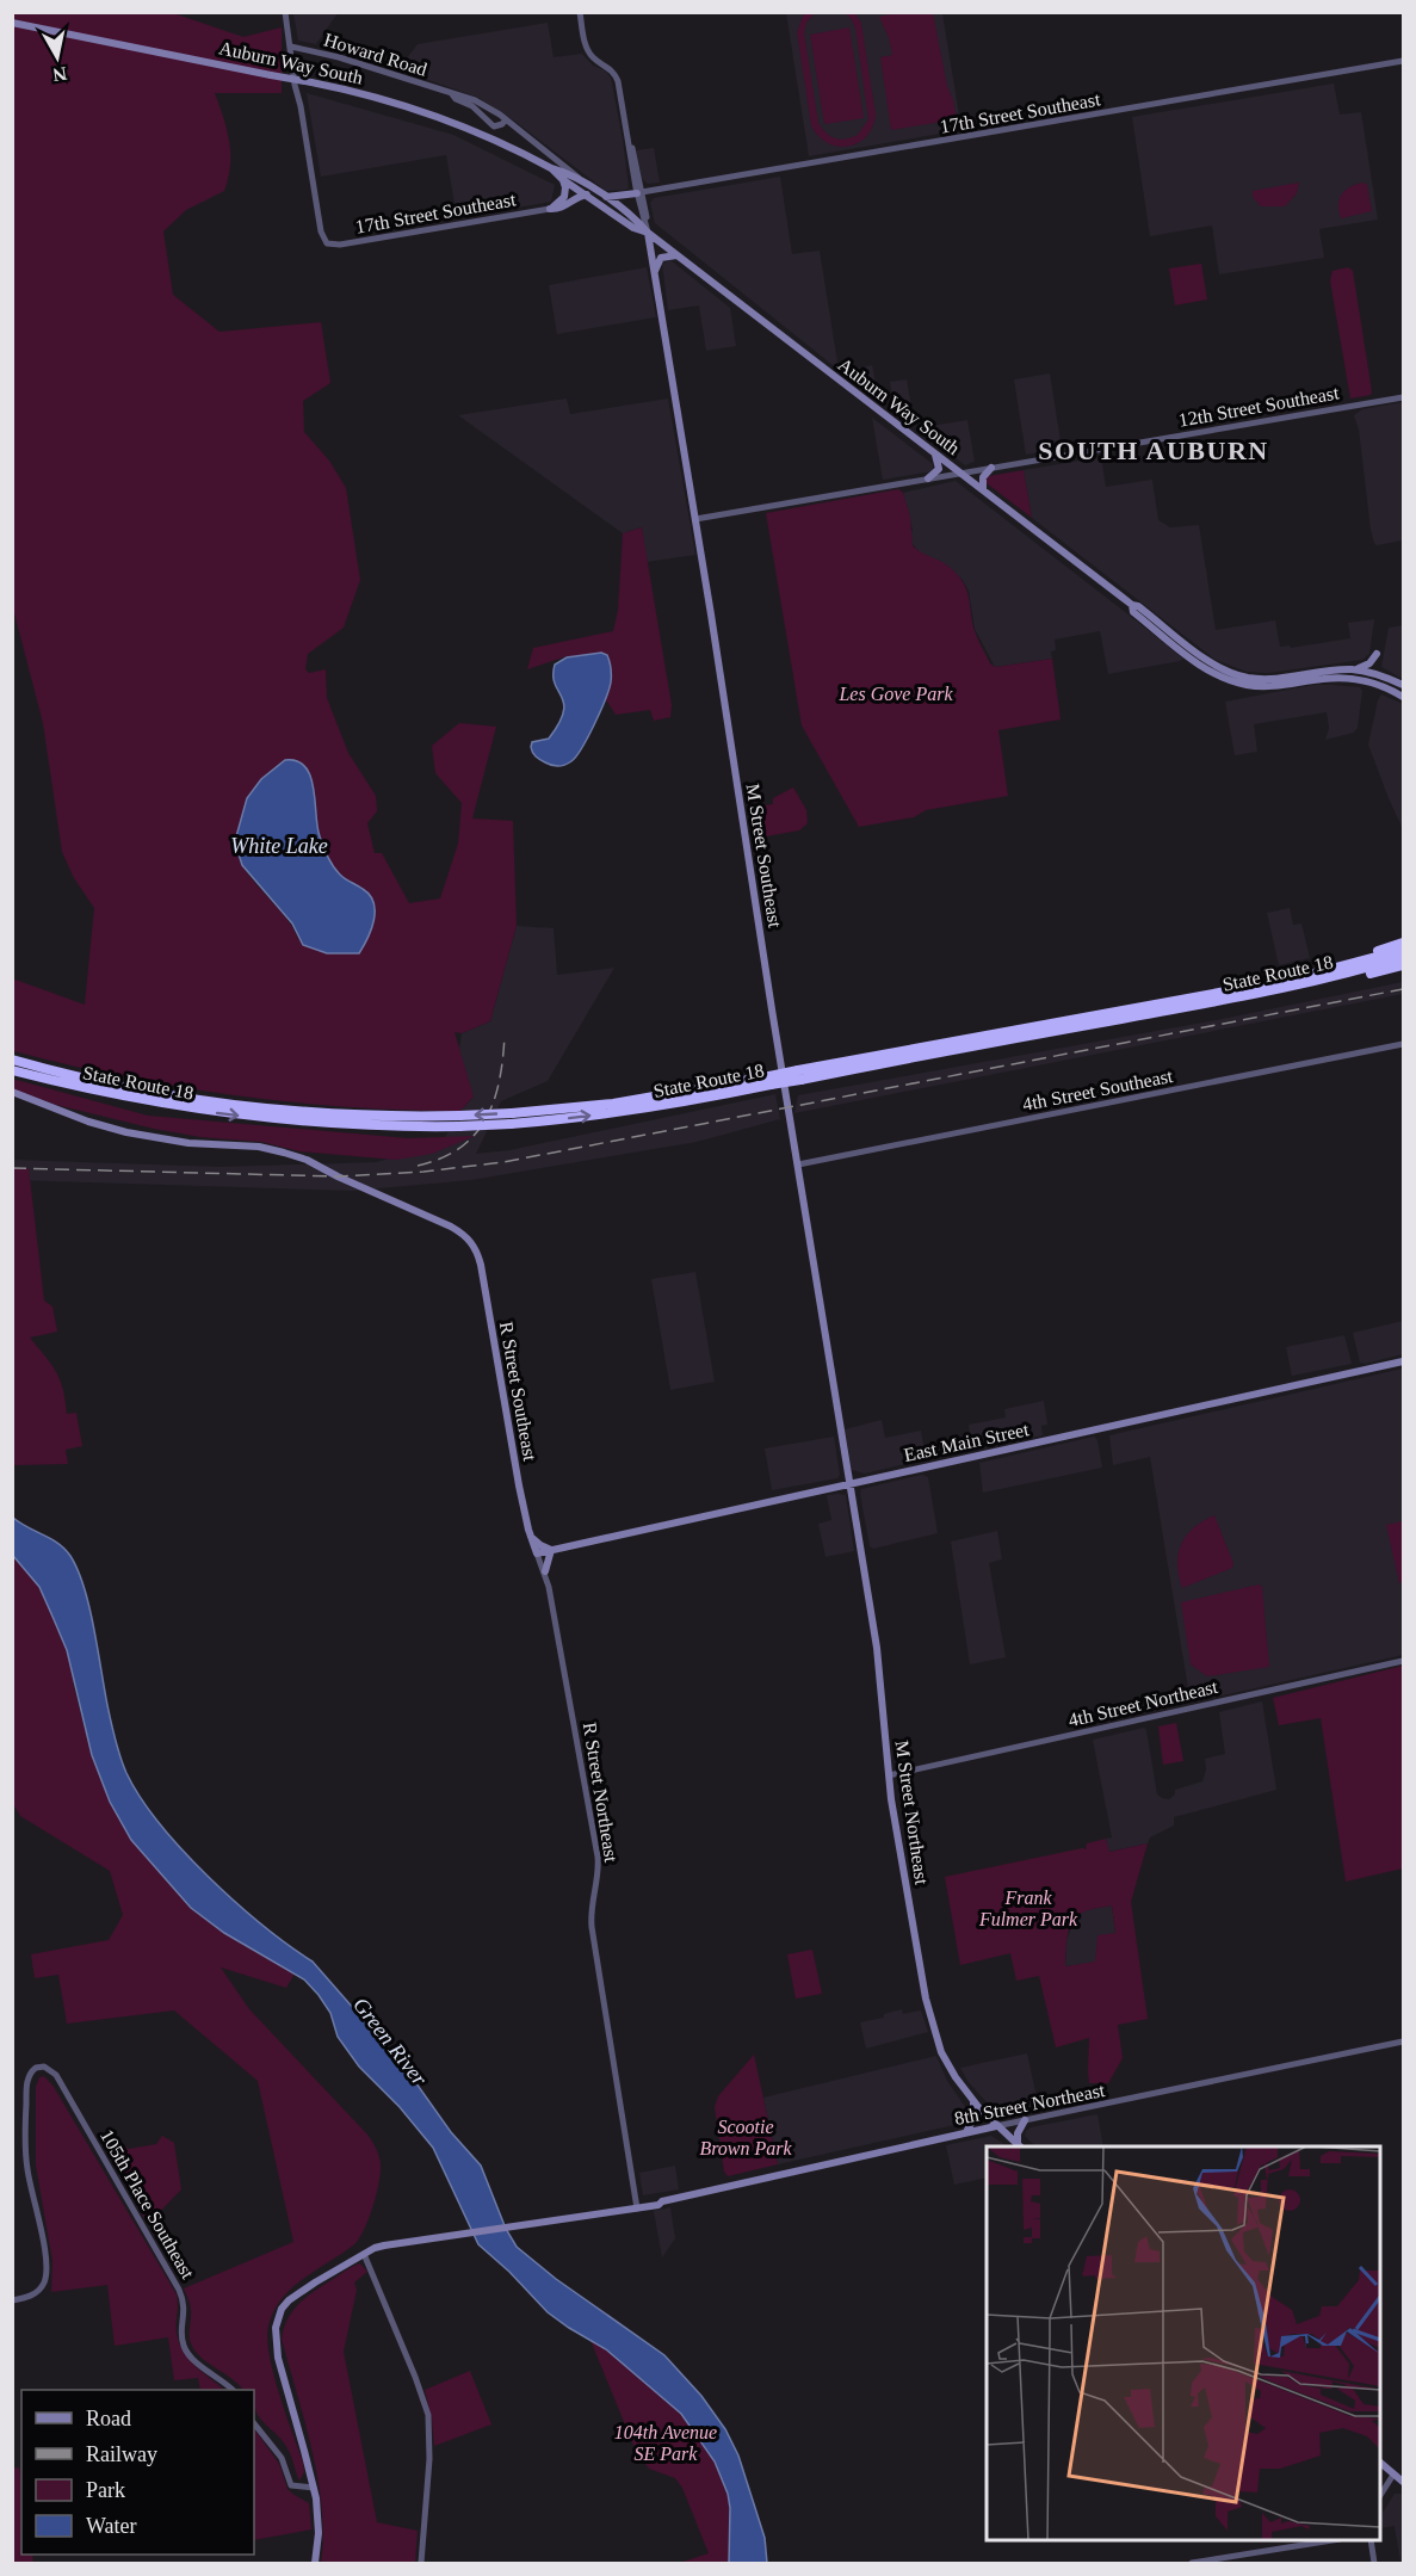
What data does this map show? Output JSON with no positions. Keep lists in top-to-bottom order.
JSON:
{
  "streets": {
    "highway": ["State Route 18"],
    "main road": [
      "Auburn Way South",
      "M Street Southeast",
      "R Street Southeast",
      "East Main Street",
      "M Street Northeast",
      "8th Street Northeast"
    ],
    "street": [
      "Howard Road",
      "17th Street Southeast",
      "12th Street Southeast",
      "4th Street Southeast",
      "4th Street Northeast",
      "R Street Northeast",
      "105th Place Southeast"
    ]
  },
  "crossings": [
    ["Howard Road", "Auburn Way South"],
    ["Howard Road", "17th Street Southeast"],
    ["Auburn Way South", "12th Street Southeast"],
    ["Auburn Way South", "M Street Southeast"],
    ["17th Street Southeast", "M Street Southeast"],
    ["12th Street Southeast", "M Street Southeast"],
    ["M Street Southeast", "4th Street Southeast"],
    ["M Street Southeast", "East Main Street"],
    ["M Street Southeast", "M Street Northeast"],
    ["R Street Southeast", "East Main Street"],
    ["R Street Southeast", "R Street Northeast"],
    ["East Main Street", "R Street Northeast"],
    ["East Main Street", "M Street Northeast"],
    ["4th Street Northeast", "M Street Northeast"],
    ["R Street Northeast", "8th Street Northeast"],
    ["M Street Northeast", "8th Street Northeast"]
  ],
  "districts": ["SOUTH AUBURN"],
  "water": ["White Lake", "Green River"],
  "parks": [
    "Les Gove Park",
    "Frank Fulmer Park",
    "Scootie Brown Park",
    "104th Avenue SE Park"
  ],
  "legend": [
    "Road",
    "Railway",
    "Park",
    "Water"
  ],
  "north": "bottom"
}
